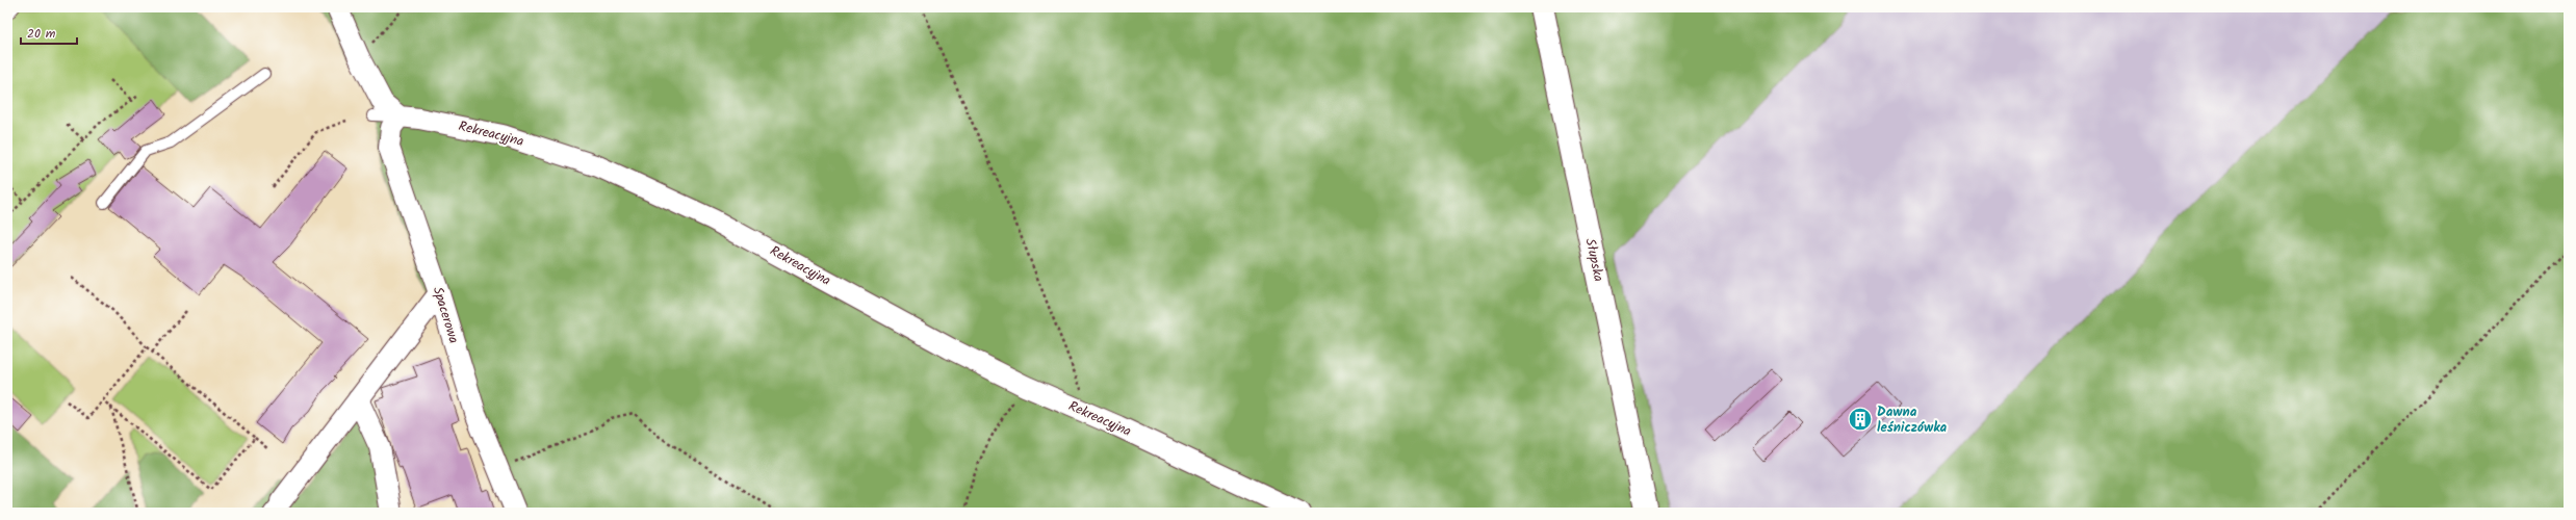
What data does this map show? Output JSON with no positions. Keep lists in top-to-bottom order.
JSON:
{
  "streets": {
    "street": ["Rekreacyjna", "Słupska", "Spacerowa"]
  },
  "crossings": [
    ["Rekreacyjna", "Spacerowa"]
  ],
  "places": {
    "building": ["Dawna leśniczówka"]
  },
  "scale_bar": "20 m"
}
